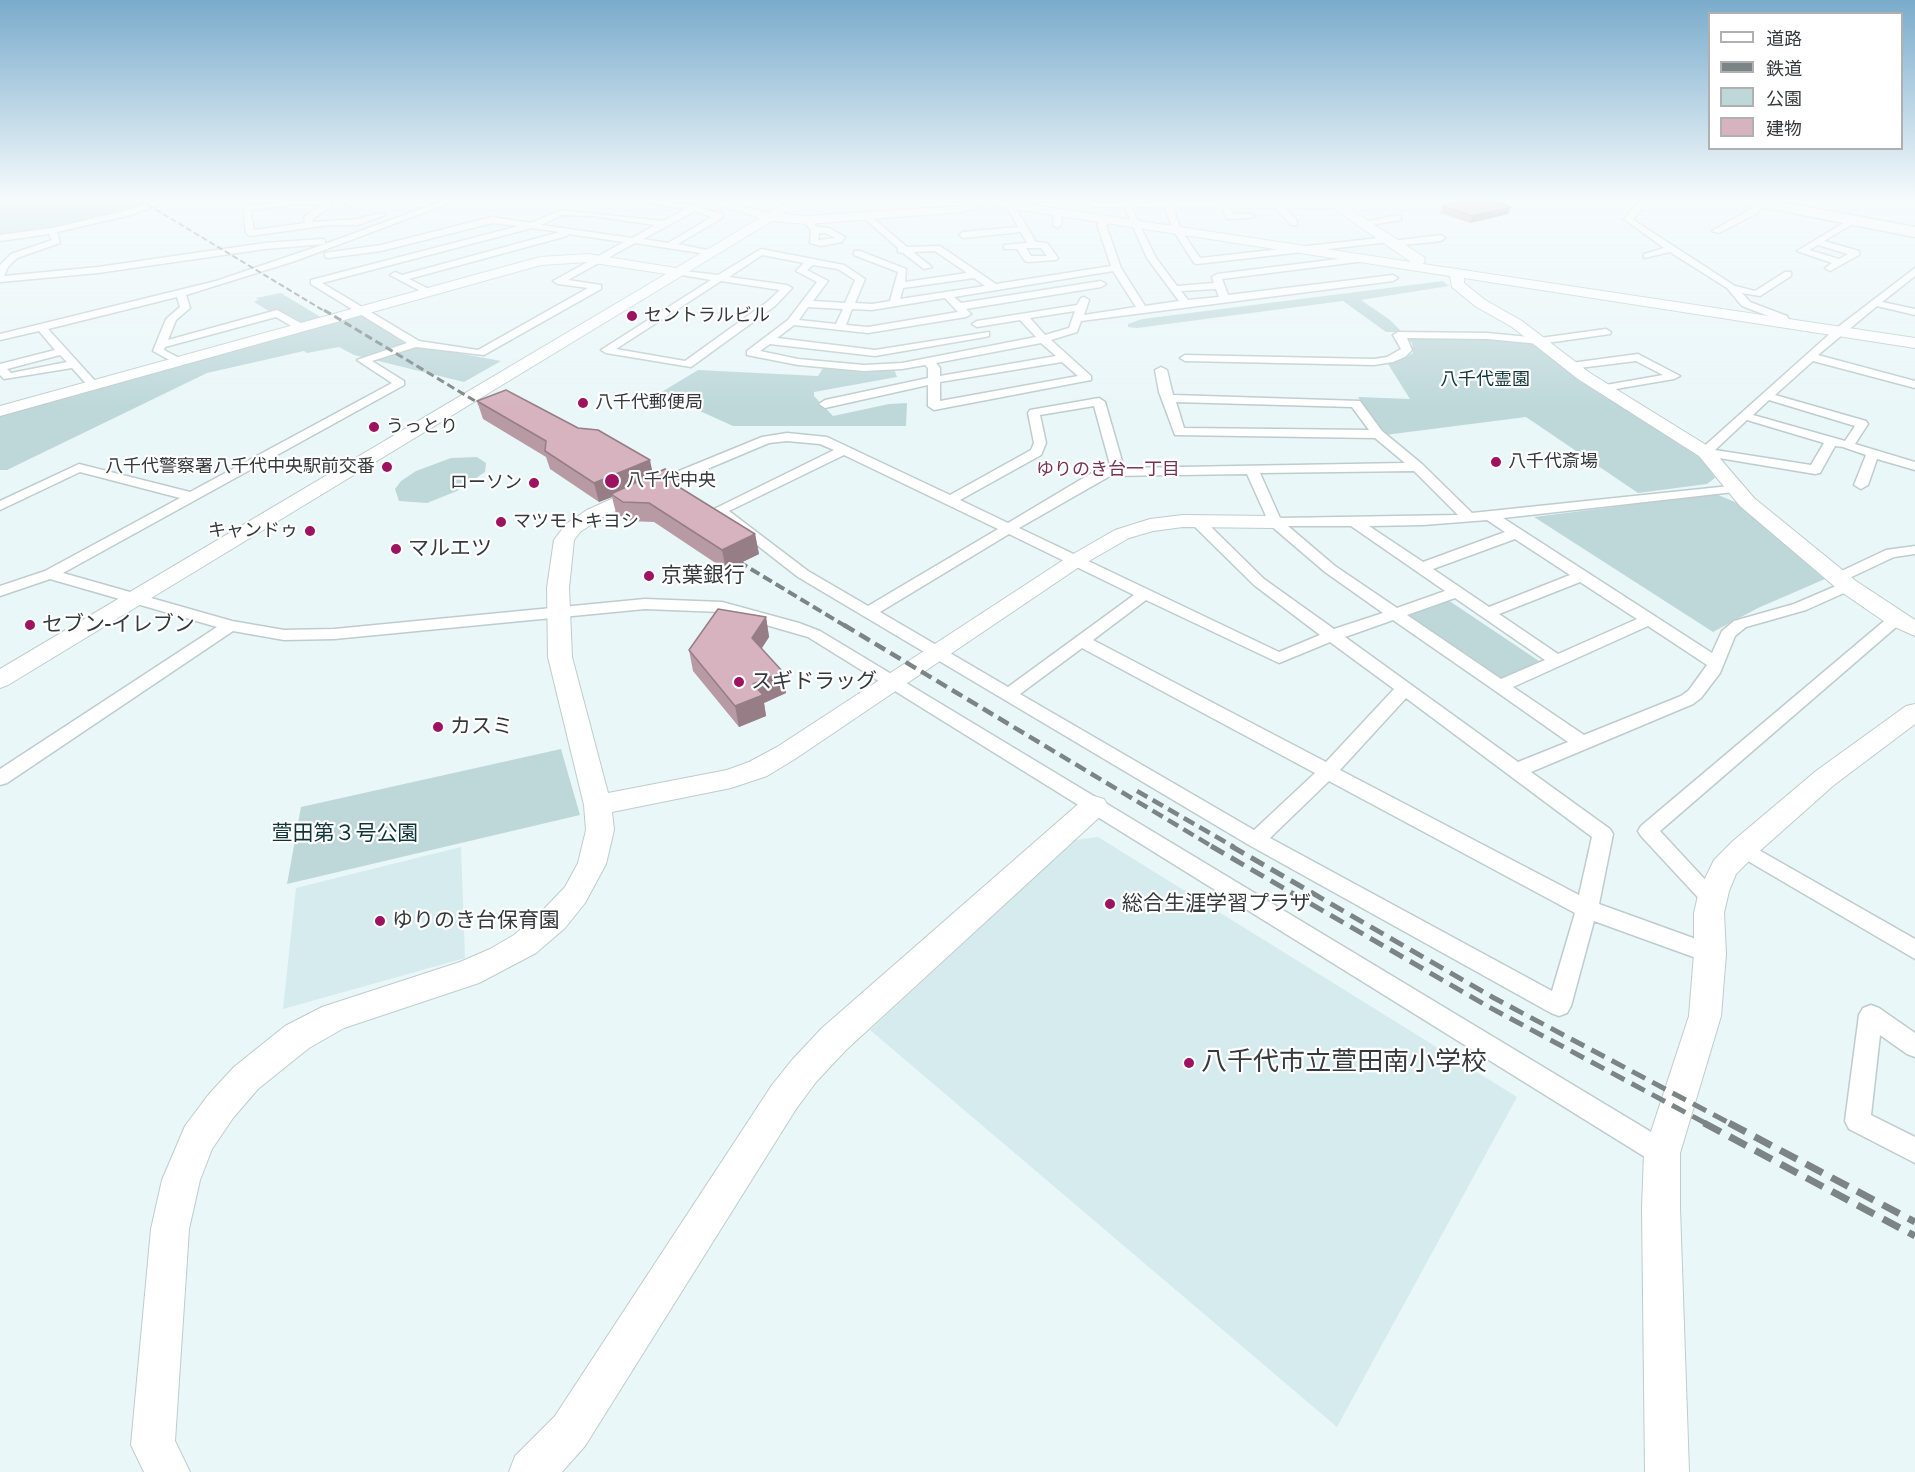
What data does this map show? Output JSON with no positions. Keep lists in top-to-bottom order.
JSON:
{
  "districts": ["ゆりのき台一丁目"],
  "parks": ["八千代霊園", "萱田第３号公園"],
  "places": [
    "セントラルビル",
    "八千代郵便局",
    "うっとり",
    "八千代斎場",
    "八千代警察署八千代中央駅前交番",
    "八千代中央",
    "ローソン",
    "マツモトキヨシ",
    "キャンドゥ",
    "マルエツ",
    "京葉銀行",
    "セブン-イレブン",
    "スギドラッグ",
    "カスミ",
    "総合生涯学習プラザ",
    "ゆりのき台保育園",
    "八千代市立萱田南小学校"
  ],
  "legend": [
    "道路",
    "鉄道",
    "公園",
    "建物"
  ]
}
